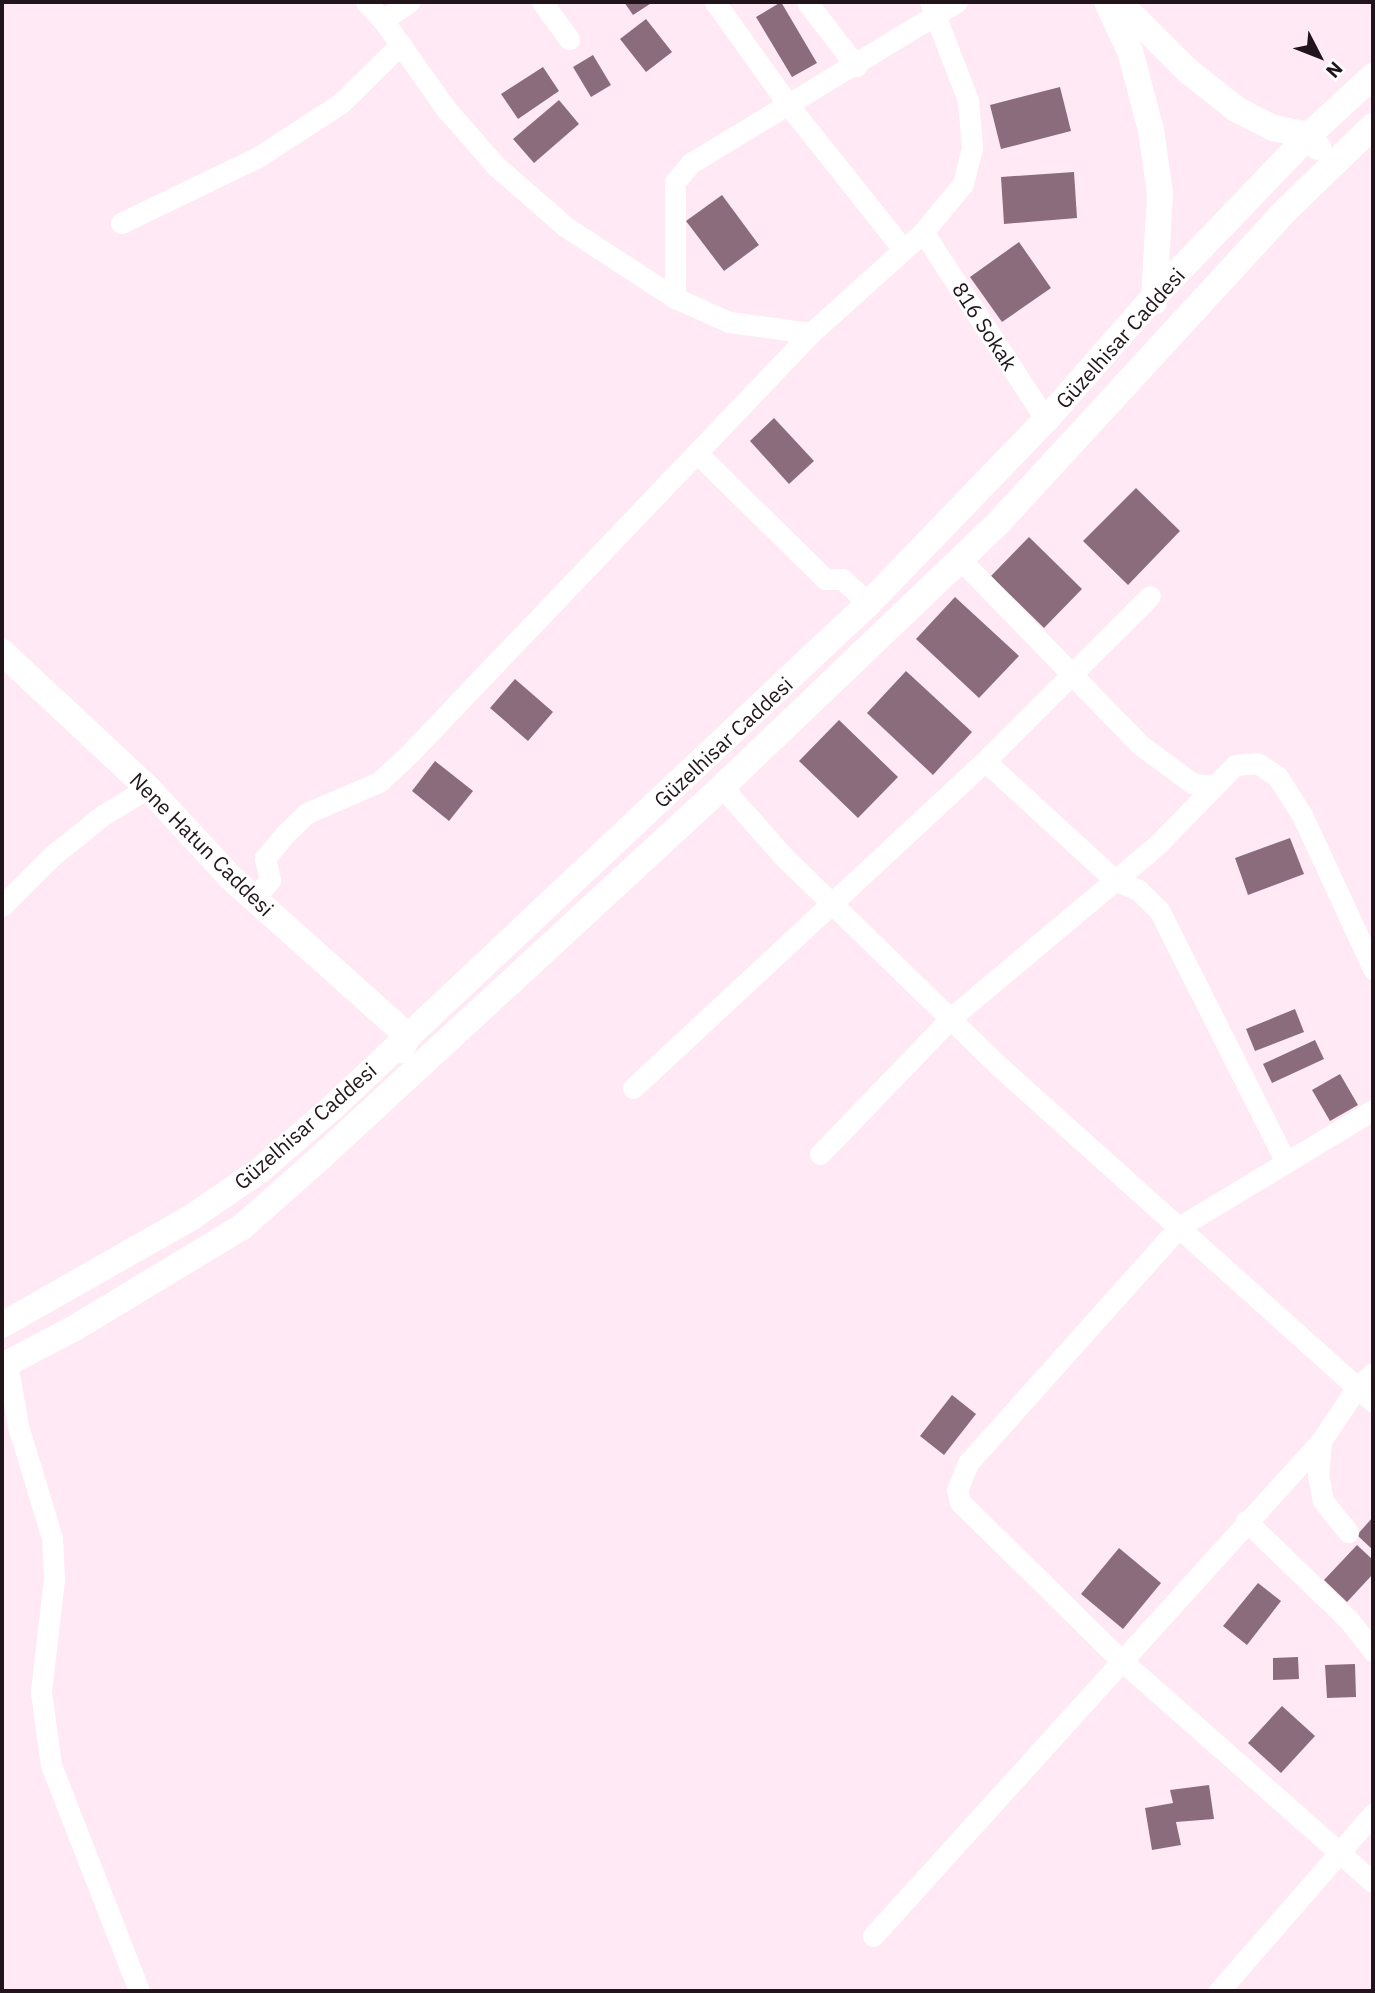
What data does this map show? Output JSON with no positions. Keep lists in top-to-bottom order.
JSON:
{
  "streets": {
    "street": ["816 Sokak", "Güzelhisar Caddesi", "Nene Hatun Caddesi"]
  },
  "crossings": [
    ["816 Sokak", "Güzelhisar Caddesi"],
    ["Güzelhisar Caddesi", "Nene Hatun Caddesi"]
  ],
  "north": "bottom right"
}
